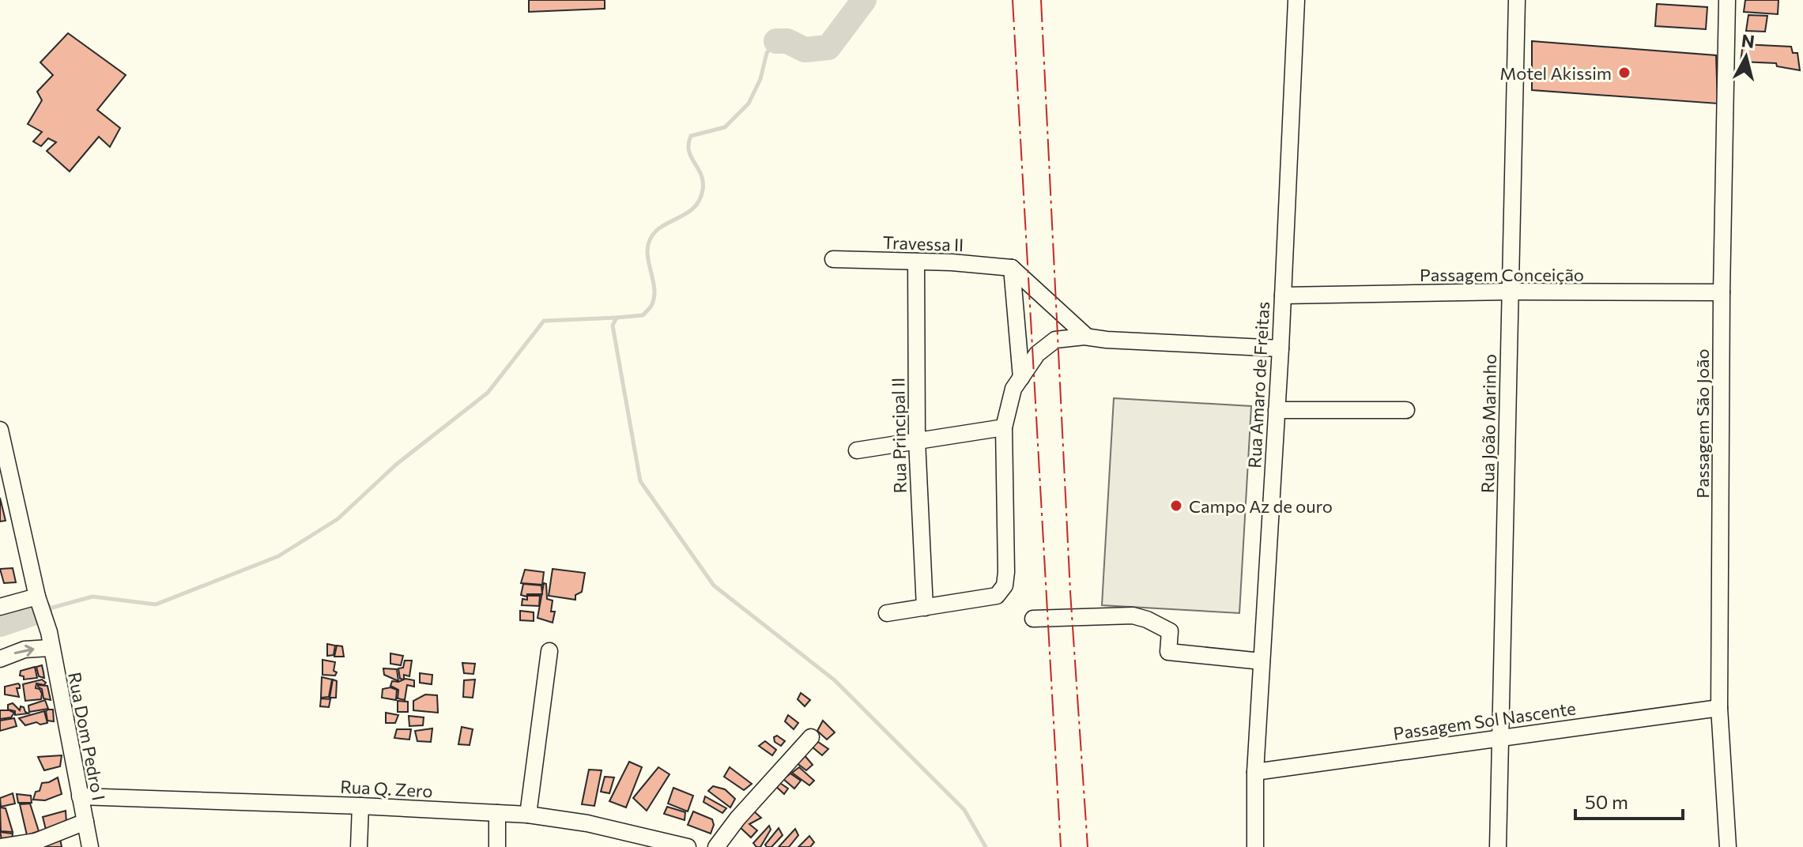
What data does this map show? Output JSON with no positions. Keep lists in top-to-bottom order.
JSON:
{
  "streets": {
    "street": [
      "Travessa II",
      "Passagem Conceição",
      "Rua Amaro de Freitas",
      "Rua João Marinho",
      "Passagem São João",
      "Rua Principal II",
      "Passagem Sol Nascente",
      "Rua Dom Pedro I",
      "Rua Q. Zero"
    ]
  },
  "crossings": [
    ["Travessa II", "Rua Principal II"],
    ["Passagem Conceição", "Rua Amaro de Freitas"],
    ["Passagem Conceição", "Rua João Marinho"],
    ["Passagem Conceição", "Passagem São João"],
    ["Rua Amaro de Freitas", "Passagem Sol Nascente"],
    ["Rua João Marinho", "Passagem Sol Nascente"],
    ["Passagem São João", "Passagem Sol Nascente"],
    ["Rua Dom Pedro I", "Rua Q. Zero"]
  ],
  "places": ["Motel Akissim", "Campo Az de ouro"],
  "scale_bar": "50 m",
  "north": "top"
}
